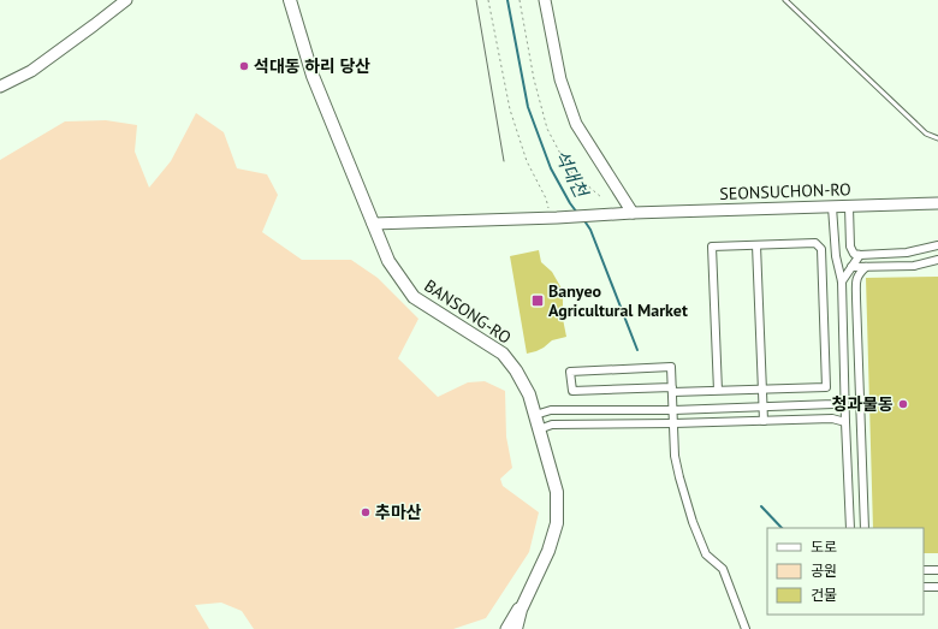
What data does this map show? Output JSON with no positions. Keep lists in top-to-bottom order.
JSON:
{
  "streets": {
    "main road": ["SEONSUCHON-RO", "BANSONG-RO"]
  },
  "crossings": [
    ["SEONSUCHON-RO", "BANSONG-RO"]
  ],
  "water": ["석대천"],
  "places": {
    "other": ["석대동 하리 당산", "청과물동", "추마산"],
    "transit": ["Banyeo Agricultural Market"]
  },
  "legend": ["도로", "공원", "건물"]
}
